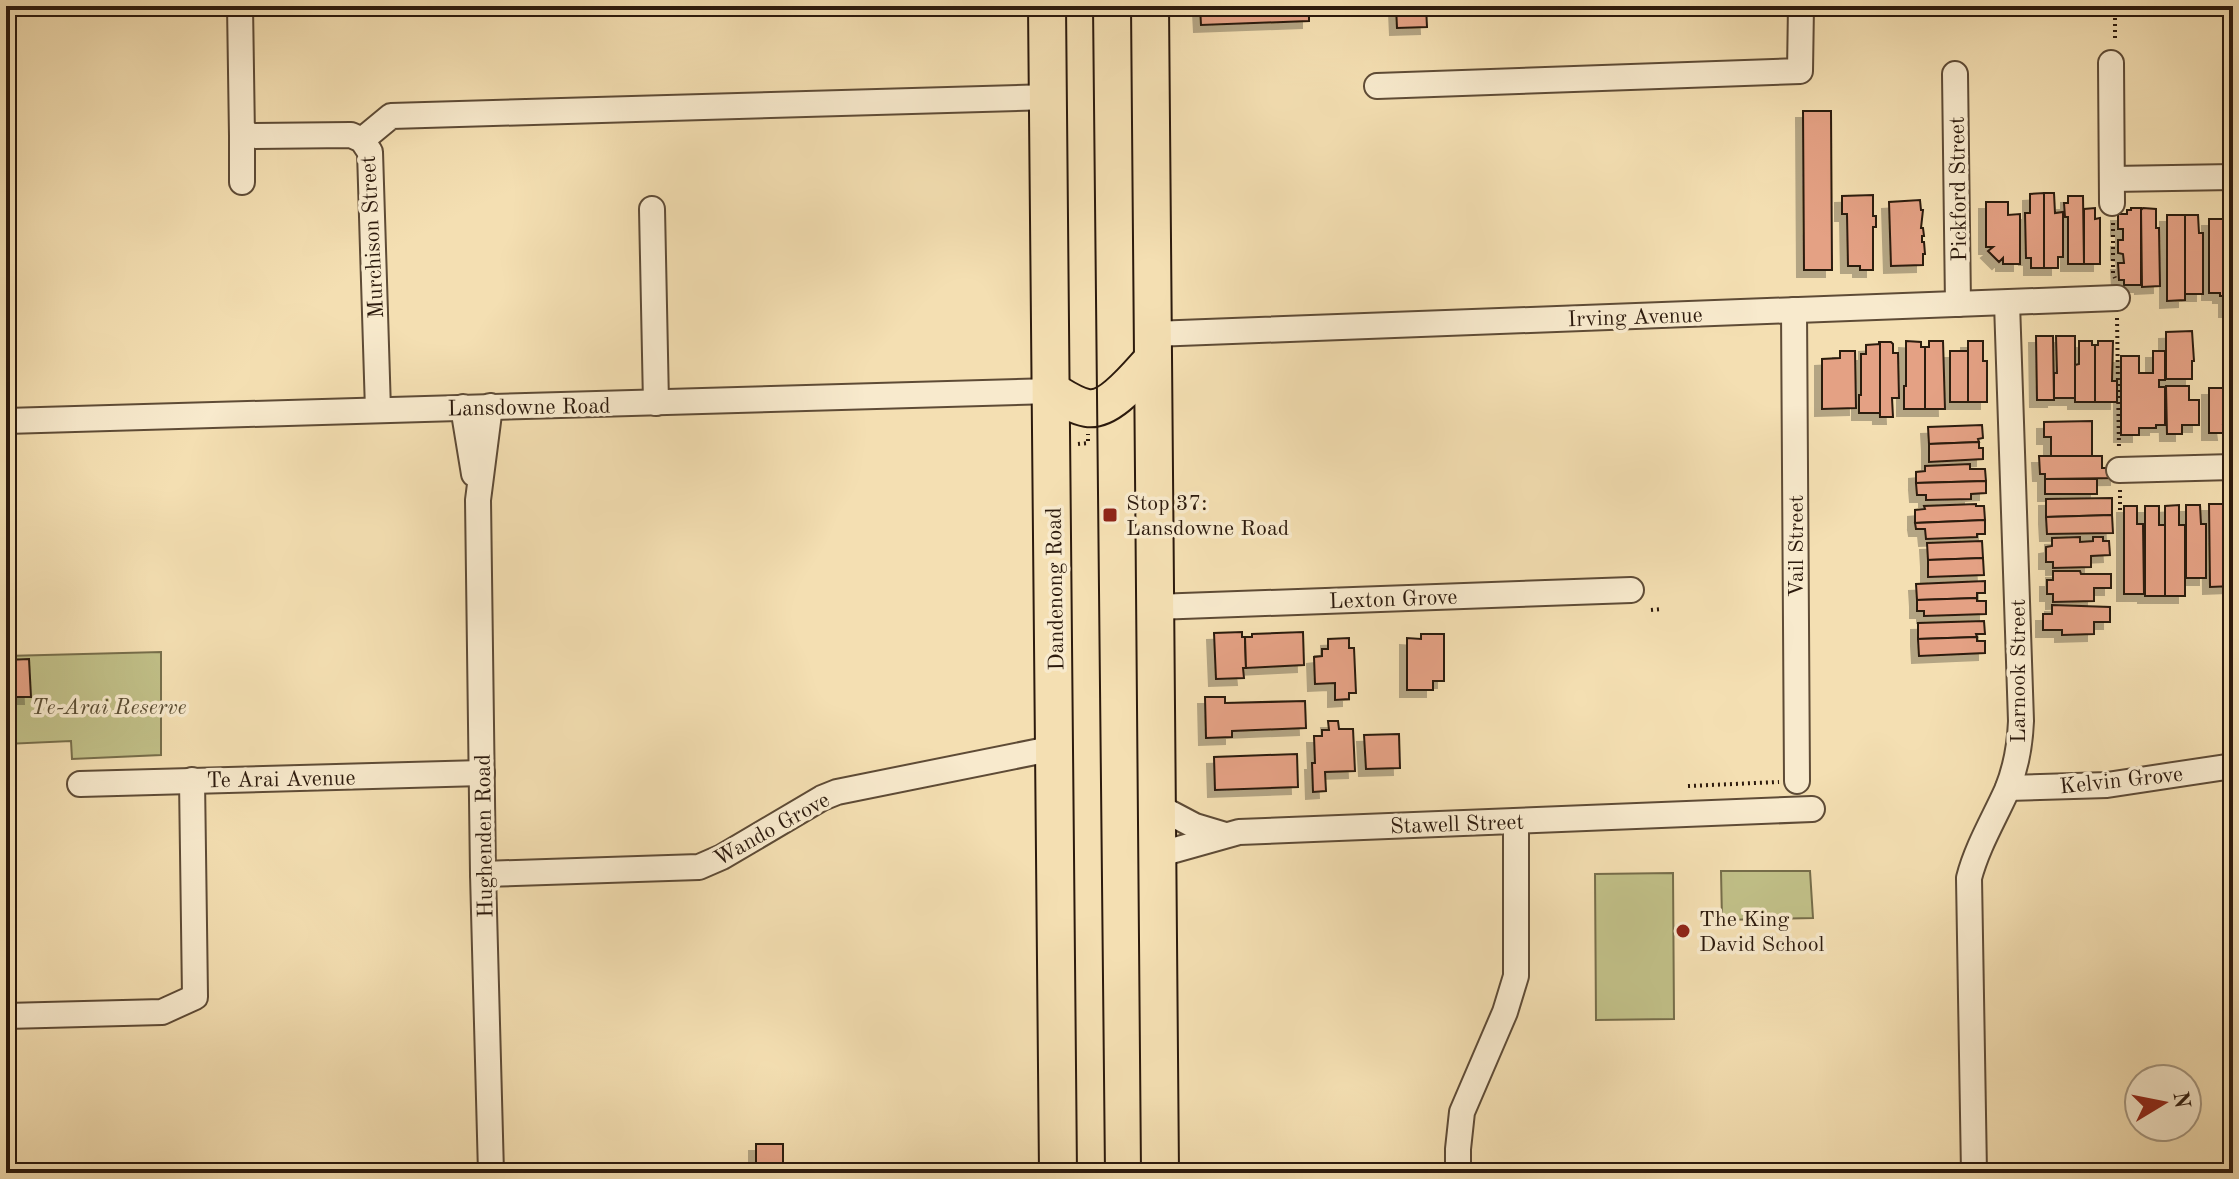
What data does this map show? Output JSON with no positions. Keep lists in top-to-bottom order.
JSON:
{
  "streets": {
    "highway": ["Dandenong Road"],
    "street": [
      "Pickford Street",
      "Murchison Street",
      "Irving Avenue",
      "Lansdowne Road",
      "Vail Street",
      "Lexton Grove",
      "Larnook Street",
      "Te Arai Avenue",
      "Kelvin Grove",
      "Stawell Street",
      "Wando Grove",
      "Hughenden Road"
    ]
  },
  "crossings": [
    ["Pickford Street", "Irving Avenue"],
    ["Murchison Street", "Lansdowne Road"],
    ["Irving Avenue", "Vail Street"],
    ["Irving Avenue", "Larnook Street"],
    ["Lansdowne Road", "Dandenong Road"],
    ["Lansdowne Road", "Hughenden Road"],
    ["Dandenong Road", "Wando Grove"],
    ["Larnook Street", "Kelvin Grove"],
    ["Te Arai Avenue", "Hughenden Road"],
    ["Wando Grove", "Hughenden Road"]
  ],
  "parks": ["Te-Arai Reserve"],
  "places": {
    "transit": ["Stop 37: Lansdowne Road"],
    "other": ["The King David School"]
  },
  "north": "right"
}
